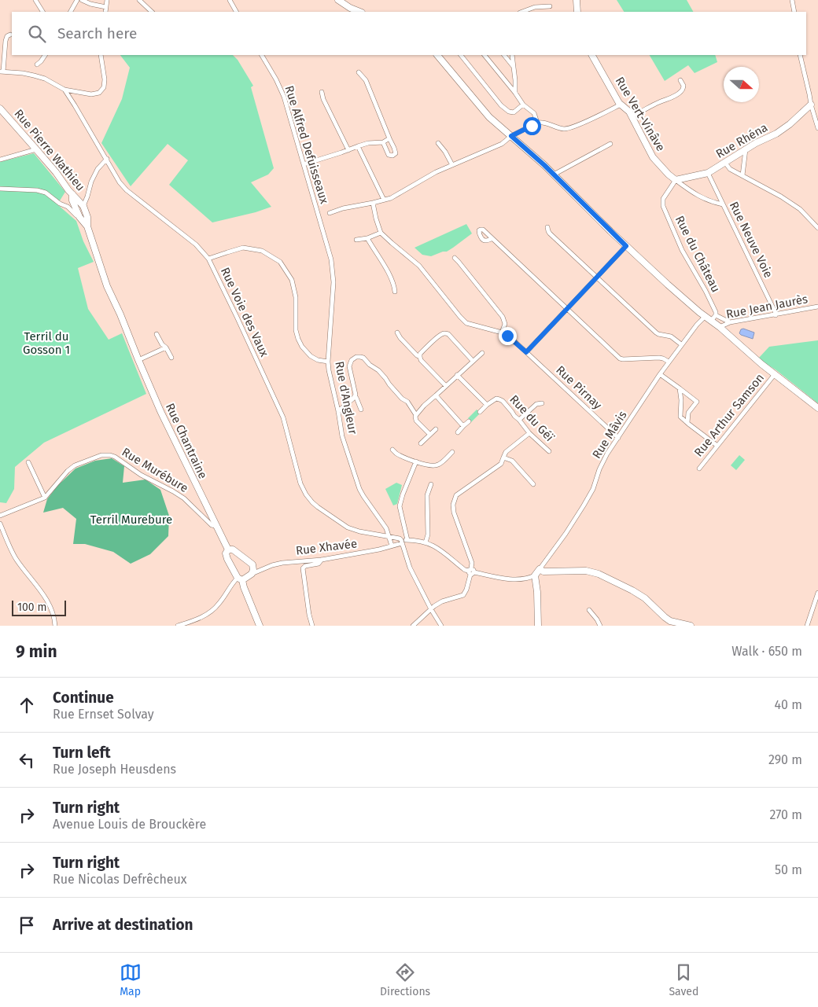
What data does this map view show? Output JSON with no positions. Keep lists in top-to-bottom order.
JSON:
{
  "streets": {
    "street": [
      "Rue Vert-Vinâve",
      "Rue Rhéna",
      "Rue Alfred Defuisseaux",
      "Rue Pierre Wathieu",
      "Rue Neuve Voie",
      "Rue du Château",
      "Rue Jean Jaurès",
      "Rue Voie des Vaux",
      "Rue Pirnay",
      "Rue d'Angleur",
      "Rue Arthur Samson",
      "Rue du Géï",
      "Rue Mâvis",
      "Rue Chantraine",
      "Rue Murébure",
      "Rue Xhavée"
    ]
  },
  "crossings": [
    ["Rue Vert-Vinâve", "Rue Rhéna"],
    ["Rue Vert-Vinâve", "Rue du Château"],
    ["Rue Rhéna", "Rue Neuve Voie"],
    ["Rue Rhéna", "Rue du Château"],
    ["Rue Alfred Defuisseaux", "Rue d'Angleur"],
    ["Rue Pierre Wathieu", "Rue Chantraine"],
    ["Rue Neuve Voie", "Rue Jean Jaurès"],
    ["Rue Voie des Vaux", "Rue d'Angleur"],
    ["Rue Voie des Vaux", "Rue Xhavée"],
    ["Rue Pirnay", "Rue Mâvis"],
    ["Rue d'Angleur", "Rue Xhavée"],
    ["Rue Chantraine", "Rue Murébure"]
  ],
  "parks": ["Terril du Gosson 1", "Terril Murebure"],
  "scale_bar": "100 m",
  "north": "right",
  "page": {
    "search": "Search here",
    "scale": "100 m",
    "heading": ["9 min", "Walk · 650 m"],
    "list": [
      ["Continue", "Rue Ernset Solvay", "40 m"],
      ["Turn left", "Rue Joseph Heusdens", "290 m"],
      ["Turn right", "Avenue Louis de Brouckère", "270 m"],
      ["Turn right", "Rue Nicolas Defrêcheux", "50 m"],
      "Arrive at destination"
    ],
    "nav": ["Map", "Directions", "Saved"]
  }
}
